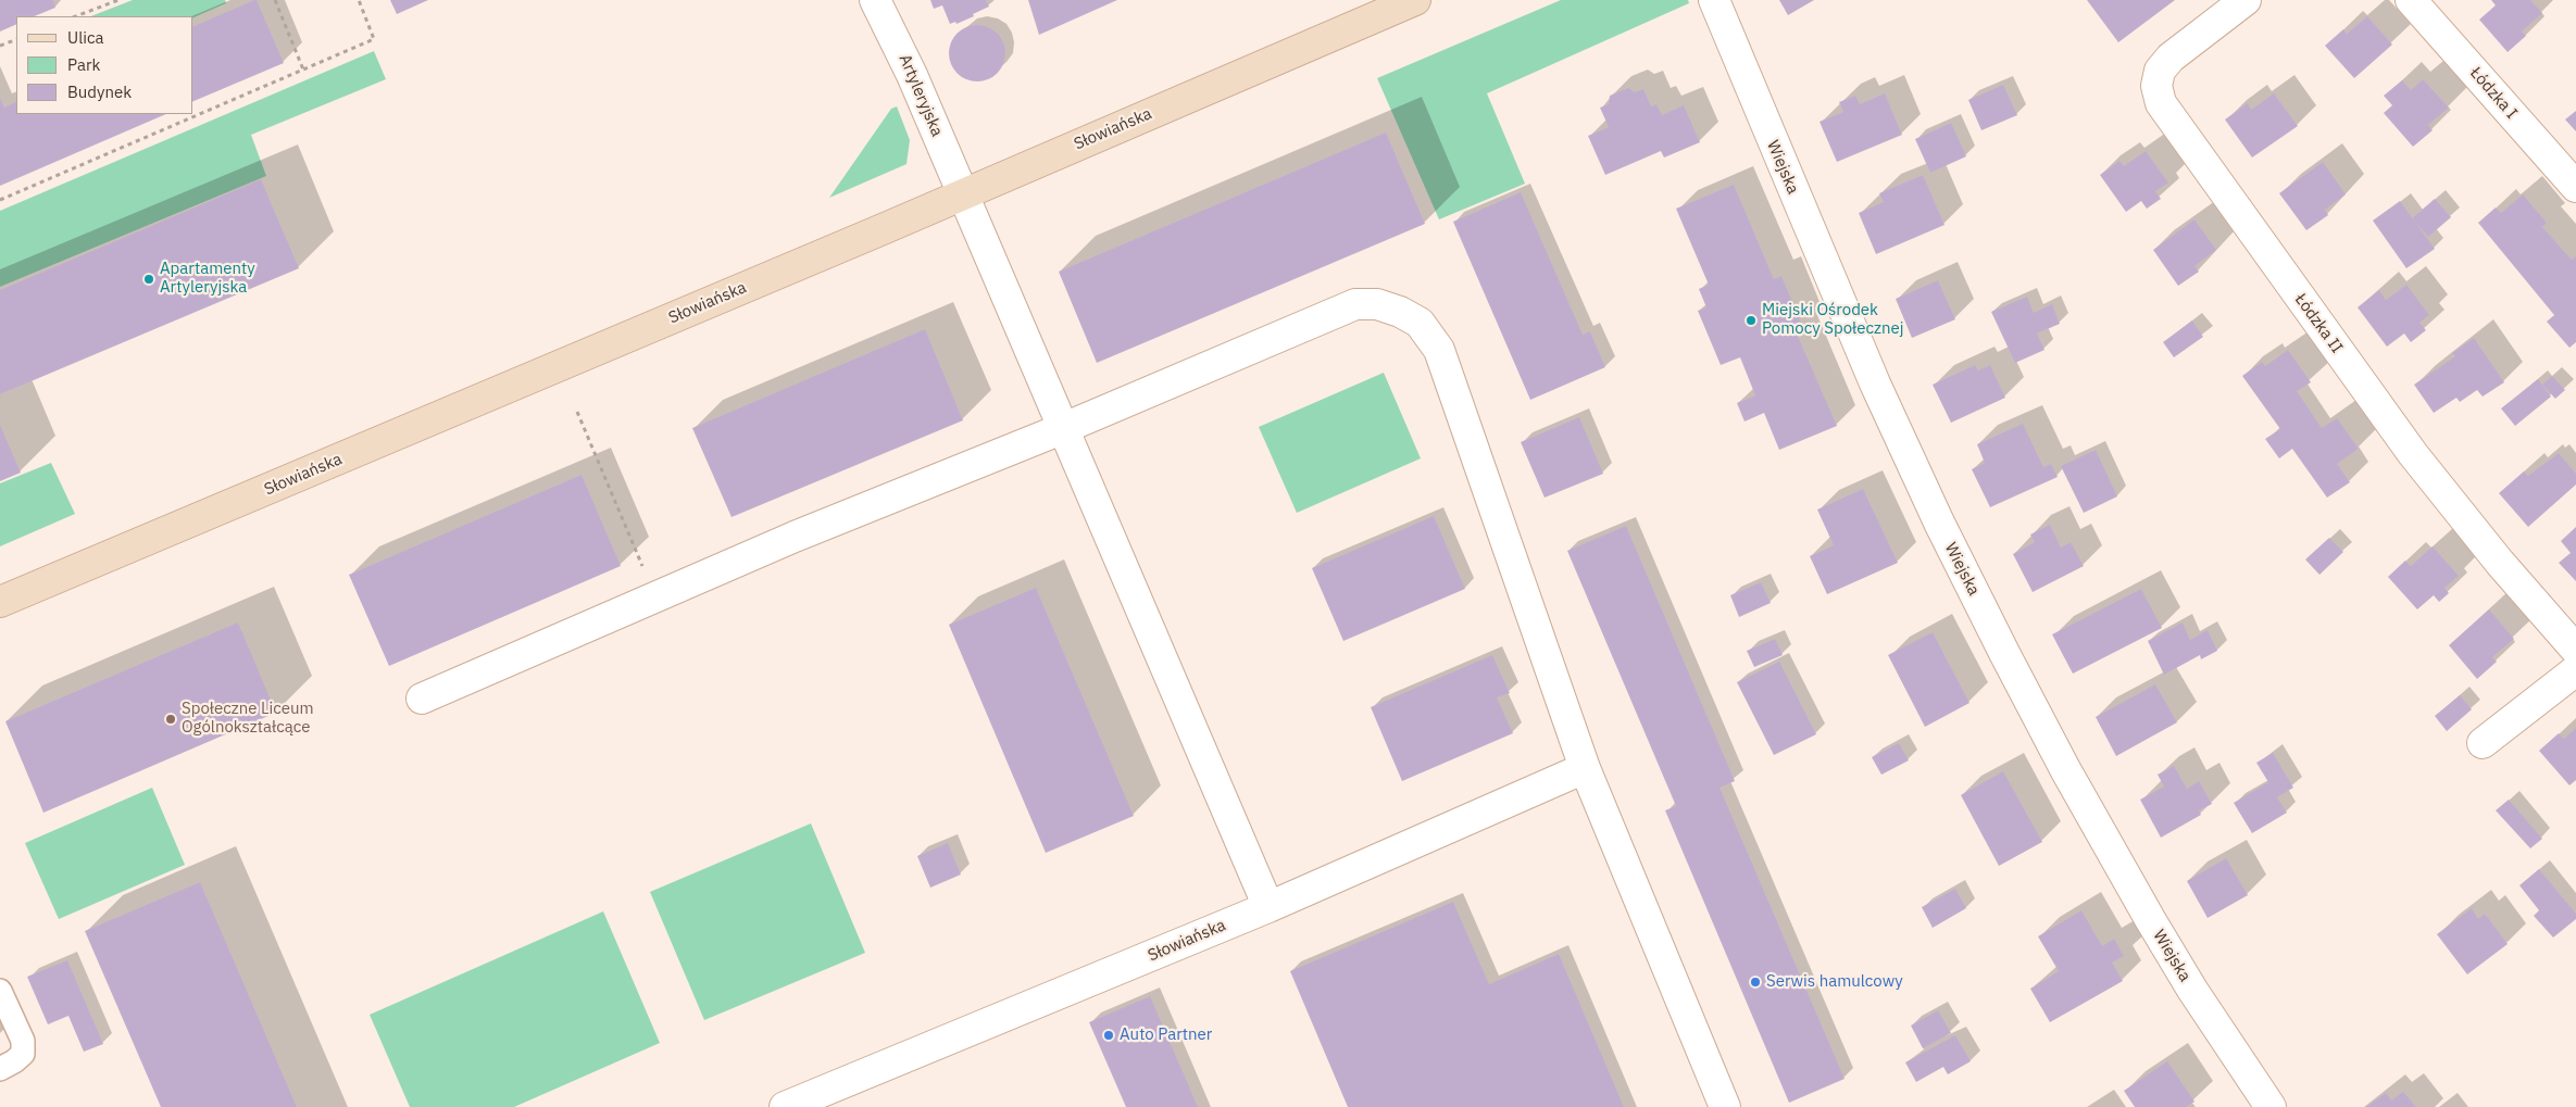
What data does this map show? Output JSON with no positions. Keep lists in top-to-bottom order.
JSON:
{
  "streets": {
    "street": [
      "Łódzka I",
      "Artyleryjska",
      "Słowiańska",
      "Wiejska",
      "Łódzka II"
    ]
  },
  "crossings": [
    ["Artyleryjska", "Słowiańska"]
  ],
  "places": [
    "Apartamenty Artyleryjska",
    "Miejski Ośrodek Pomocy Społecznej",
    "Społeczne Liceum Ogólnokształcące",
    "Serwis hamulcowy",
    "Auto Partner"
  ],
  "legend": ["Ulica", "Park", "Budynek"]
}
